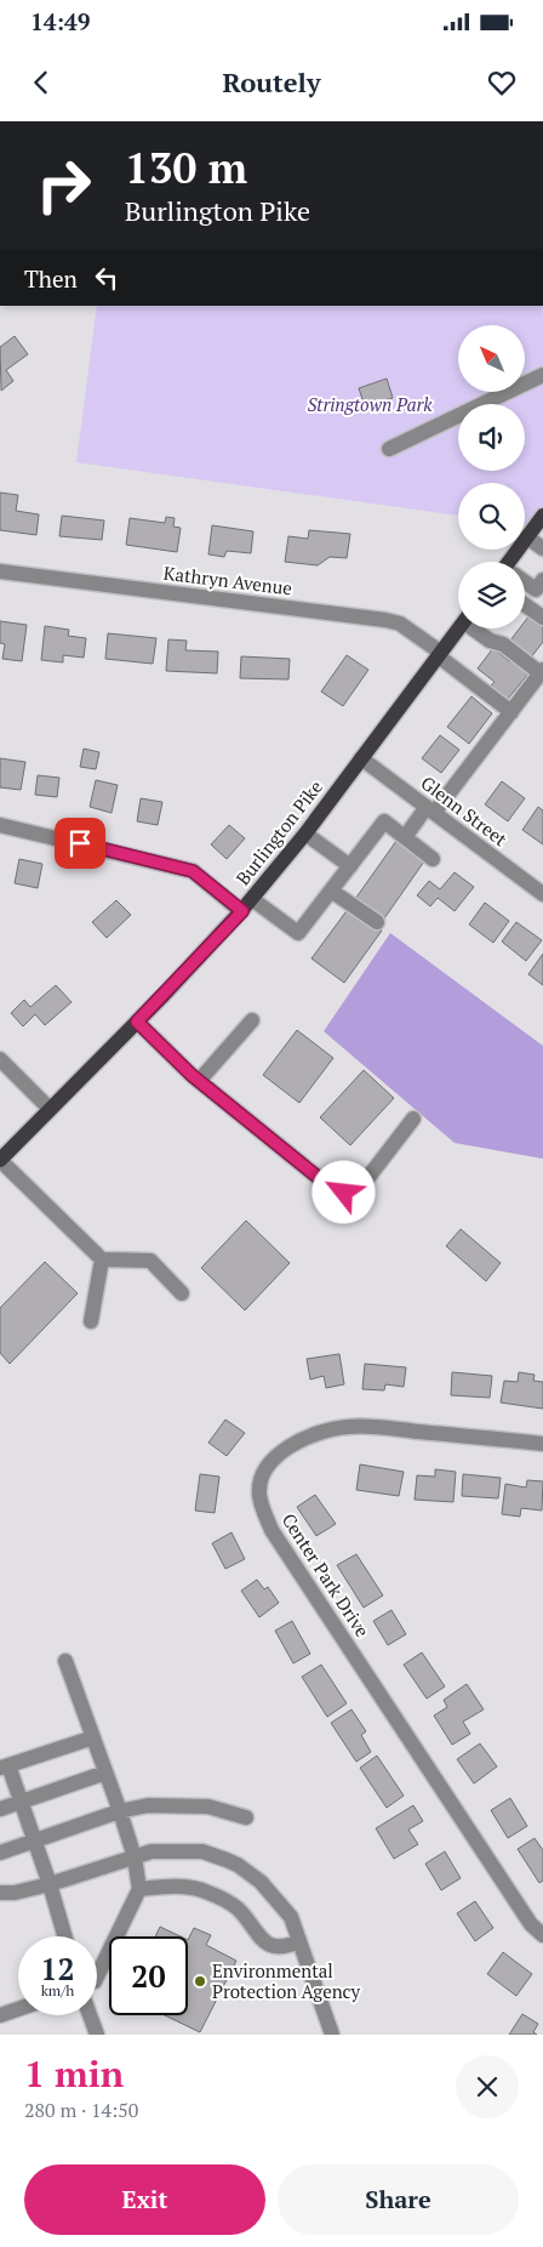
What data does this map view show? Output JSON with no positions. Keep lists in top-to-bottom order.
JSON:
{
  "streets": {
    "main road": ["Burlington Pike"],
    "street": ["Kathryn Avenue", "Glenn Street", "Center Park Drive"]
  },
  "crossings": [
    ["Kathryn Avenue", "Burlington Pike"],
    ["Glenn Street", "Burlington Pike"]
  ],
  "parks": ["Stringtown Park"],
  "places": ["Environmental Protection Agency"],
  "north": "top left",
  "page": {
    "status": "14:49",
    "header": "Routely",
    "turn": ["130 m", "Burlington Pike"],
    "then": "Then",
    "speed": "12 km/h",
    "limit": "20",
    "heading": ["1 min", "280 m · 14:50"],
    "buttons": ["Exit", "Share"]
  }
}
